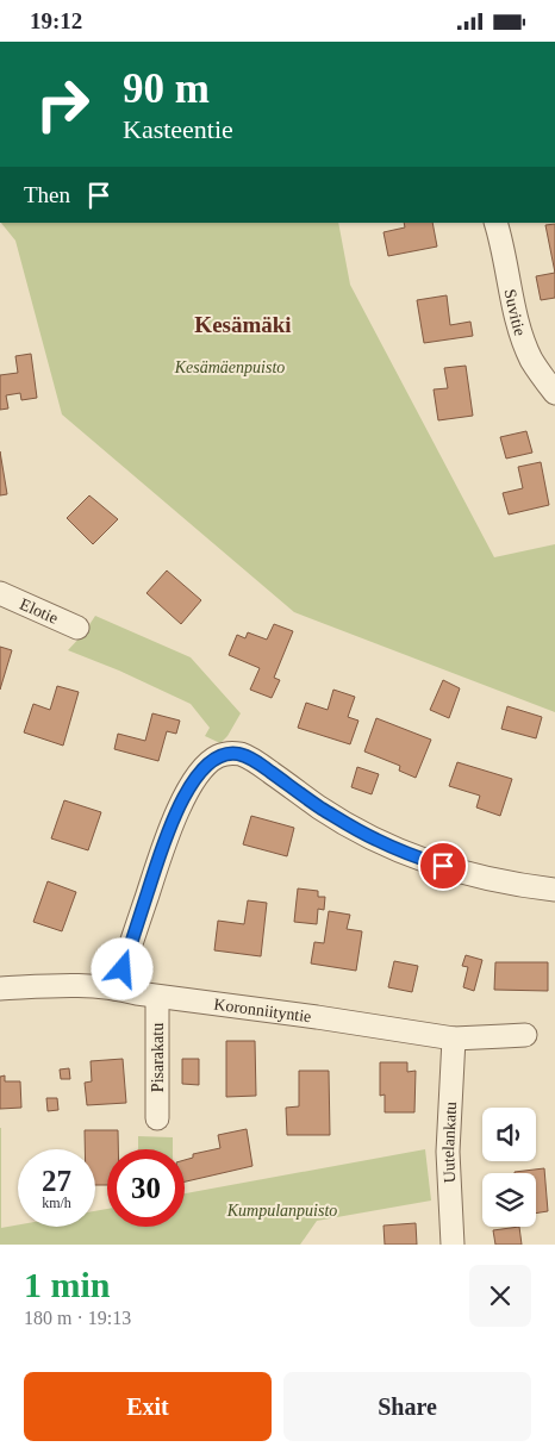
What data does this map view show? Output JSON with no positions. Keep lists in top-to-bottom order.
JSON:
{
  "streets": {
    "street": [
      "Suvitie",
      "Elotie",
      "Koronniityntie",
      "Pisarakatu",
      "Uutelankatu"
    ]
  },
  "crossings": [
    ["Koronniityntie", "Pisarakatu"],
    ["Koronniityntie", "Uutelankatu"]
  ],
  "districts": ["Kesämäki"],
  "parks": ["Kesämäenpuisto", "Kumpulanpuisto"],
  "page": {
    "status": "19:12",
    "turn": ["90 m", "Kasteentie"],
    "then": "Then",
    "speed": "27 km/h",
    "limit": "30",
    "heading": ["1 min", "180 m · 19:13"],
    "buttons": ["Exit", "Share"]
  }
}
